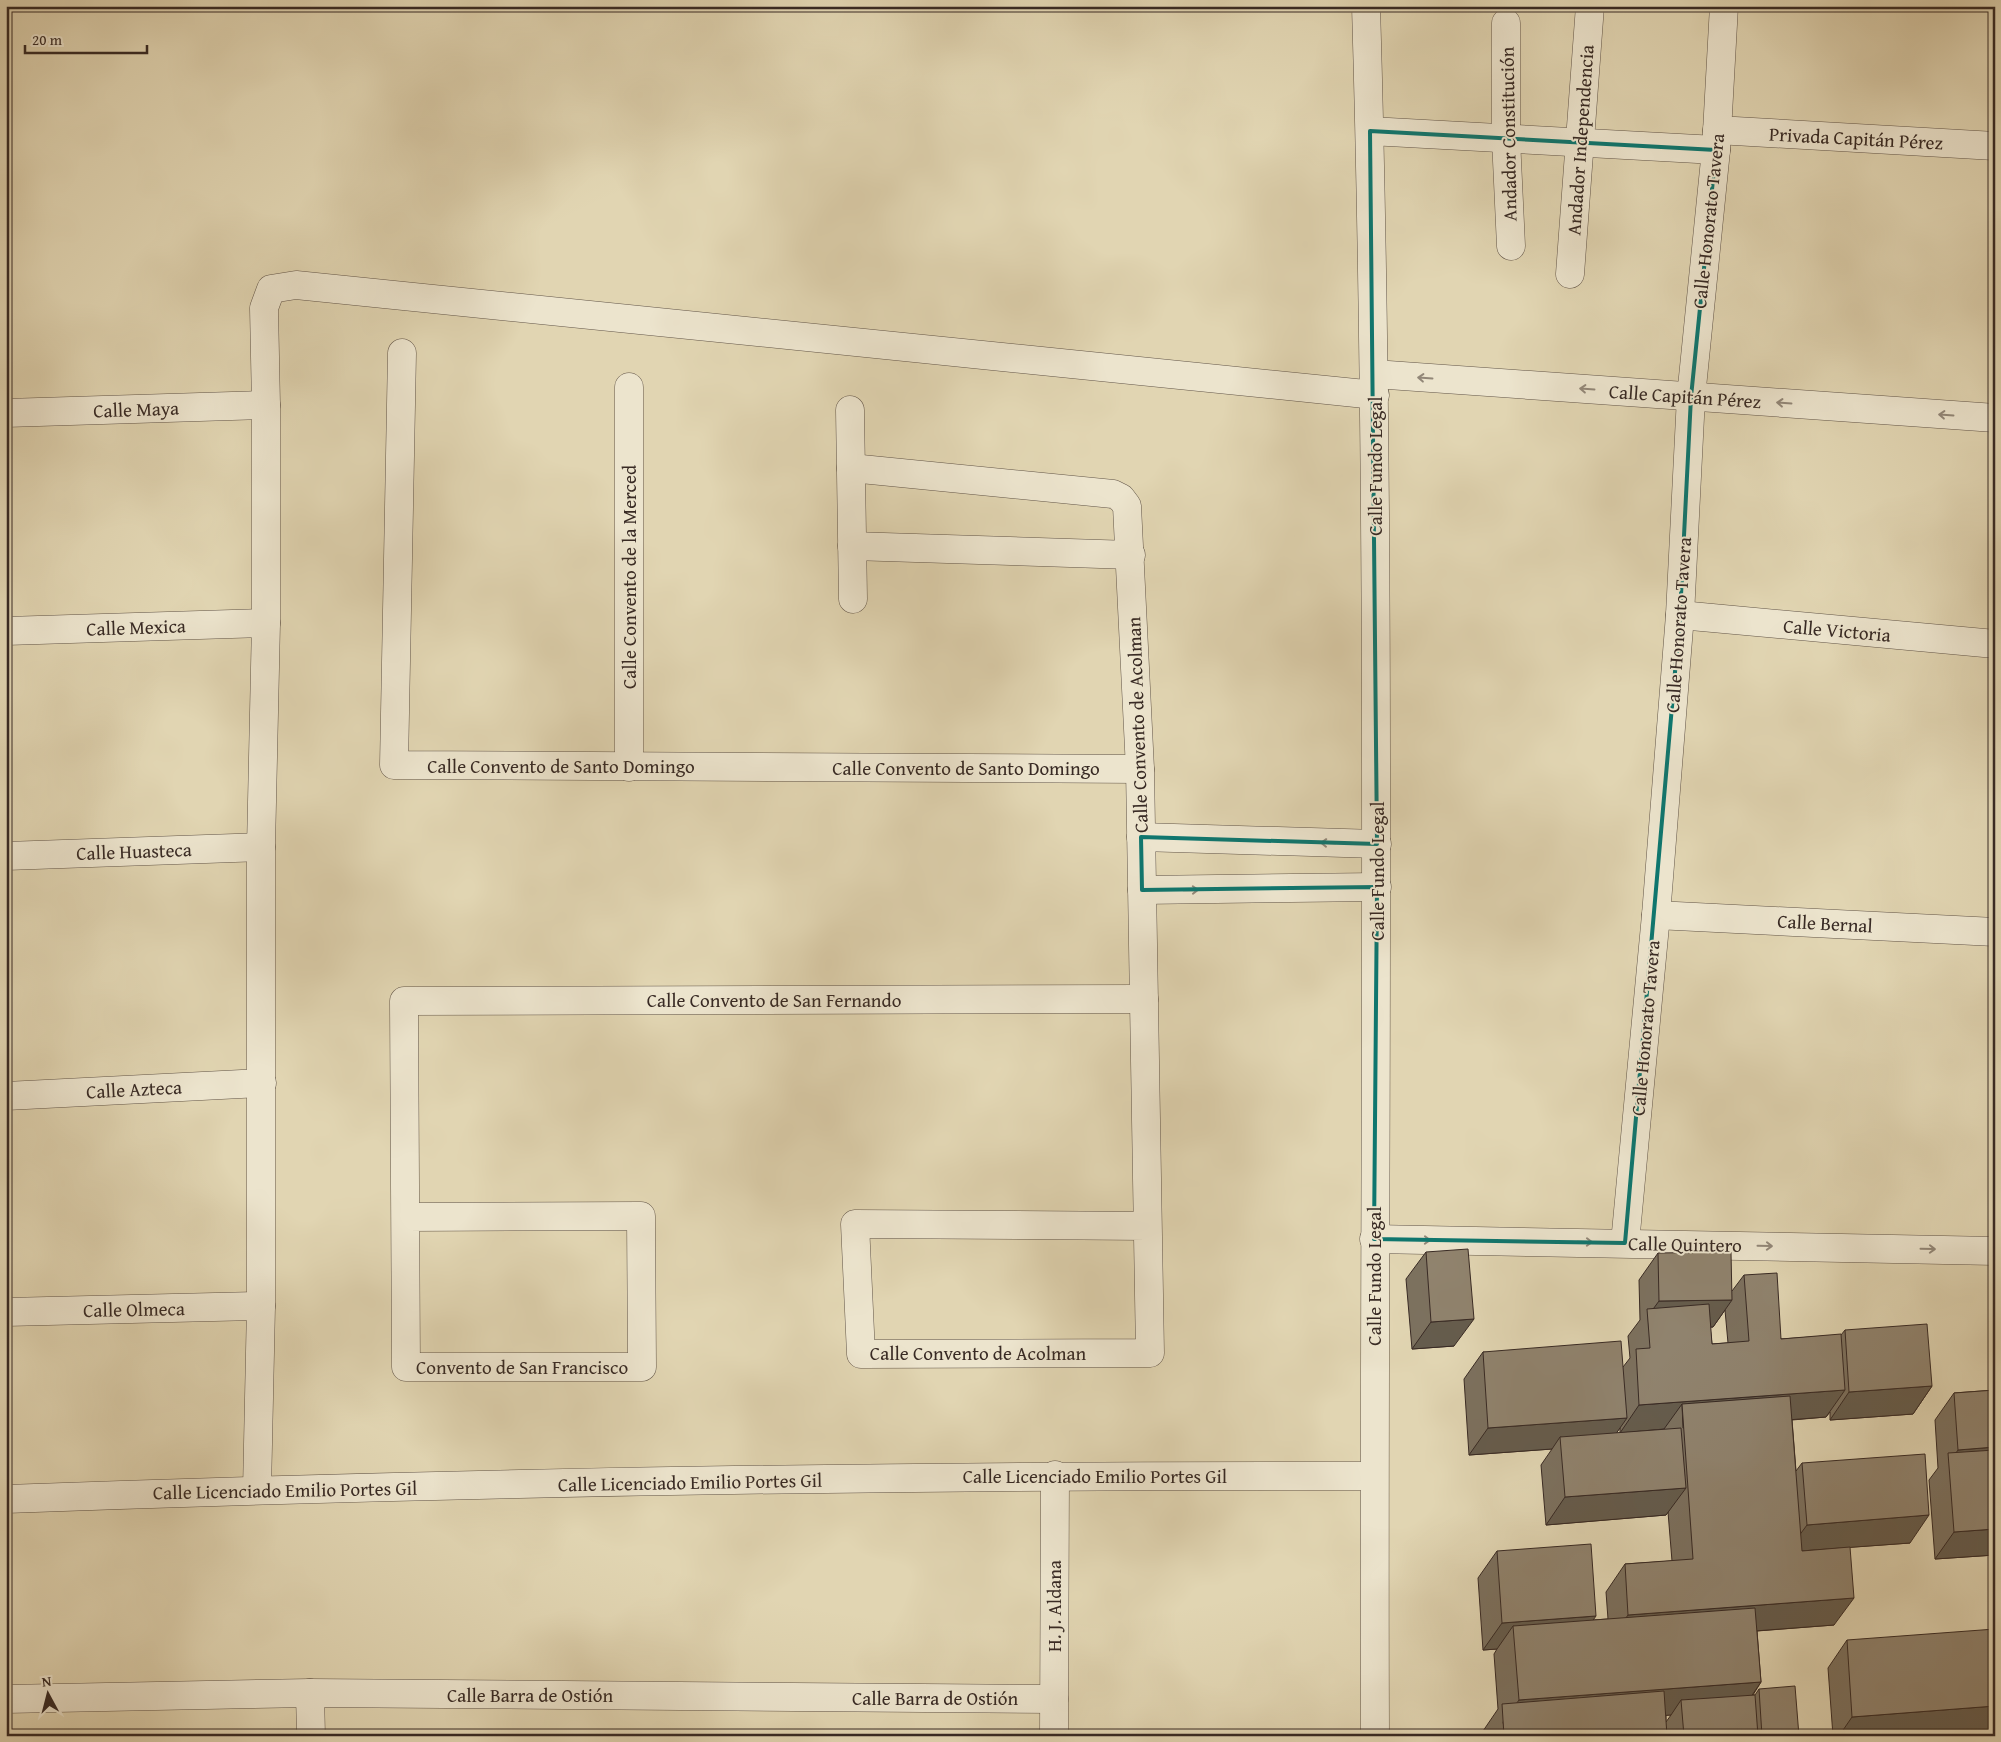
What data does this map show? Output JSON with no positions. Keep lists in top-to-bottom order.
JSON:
{
  "streets": {
    "street": [
      "Andador Constitución",
      "Privada Capitán Pérez",
      "Andador Independencia",
      "Calle Honorato Tavera",
      "Calle Capitán Pérez",
      "Calle Maya",
      "Calle Fundo Legal",
      "Calle Convento de la Merced",
      "Calle Mexica",
      "Calle Victoria",
      "Calle Convento de Acolman",
      "Calle Convento de Santo Domingo",
      "Calle Huasteca",
      "Calle Bernal",
      "Calle Convento de San Fernando",
      "Calle Azteca",
      "Calle Quintero",
      "Calle Olmeca",
      "Convento de San Francisco",
      "Calle Licenciado Emilio Portes Gil",
      "H. J. Aldana",
      "Calle Barra de Ostión"
    ]
  },
  "crossings": [
    ["Andador Constitución", "Privada Capitán Pérez"],
    ["Privada Capitán Pérez", "Andador Independencia"],
    ["Privada Capitán Pérez", "Calle Honorato Tavera"],
    ["Privada Capitán Pérez", "Calle Fundo Legal"],
    ["Calle Honorato Tavera", "Calle Capitán Pérez"],
    ["Calle Honorato Tavera", "Calle Victoria"],
    ["Calle Honorato Tavera", "Calle Bernal"],
    ["Calle Honorato Tavera", "Calle Quintero"],
    ["Calle Capitán Pérez", "Calle Maya"],
    ["Calle Capitán Pérez", "Calle Fundo Legal"],
    ["Calle Fundo Legal", "Calle Quintero"],
    ["Calle Fundo Legal", "Calle Licenciado Emilio Portes Gil"],
    ["Calle Convento de la Merced", "Calle Convento de Santo Domingo"],
    ["Calle Convento de Acolman", "Calle Convento de Santo Domingo"],
    ["Calle Convento de Acolman", "Calle Convento de San Fernando"],
    ["Calle Convento de San Fernando", "Convento de San Francisco"],
    ["Calle Licenciado Emilio Portes Gil", "H. J. Aldana"],
    ["H. J. Aldana", "Calle Barra de Ostión"]
  ],
  "one_way": ["Calle Quintero"],
  "scale_bar": "20 m",
  "north": "top"
}
